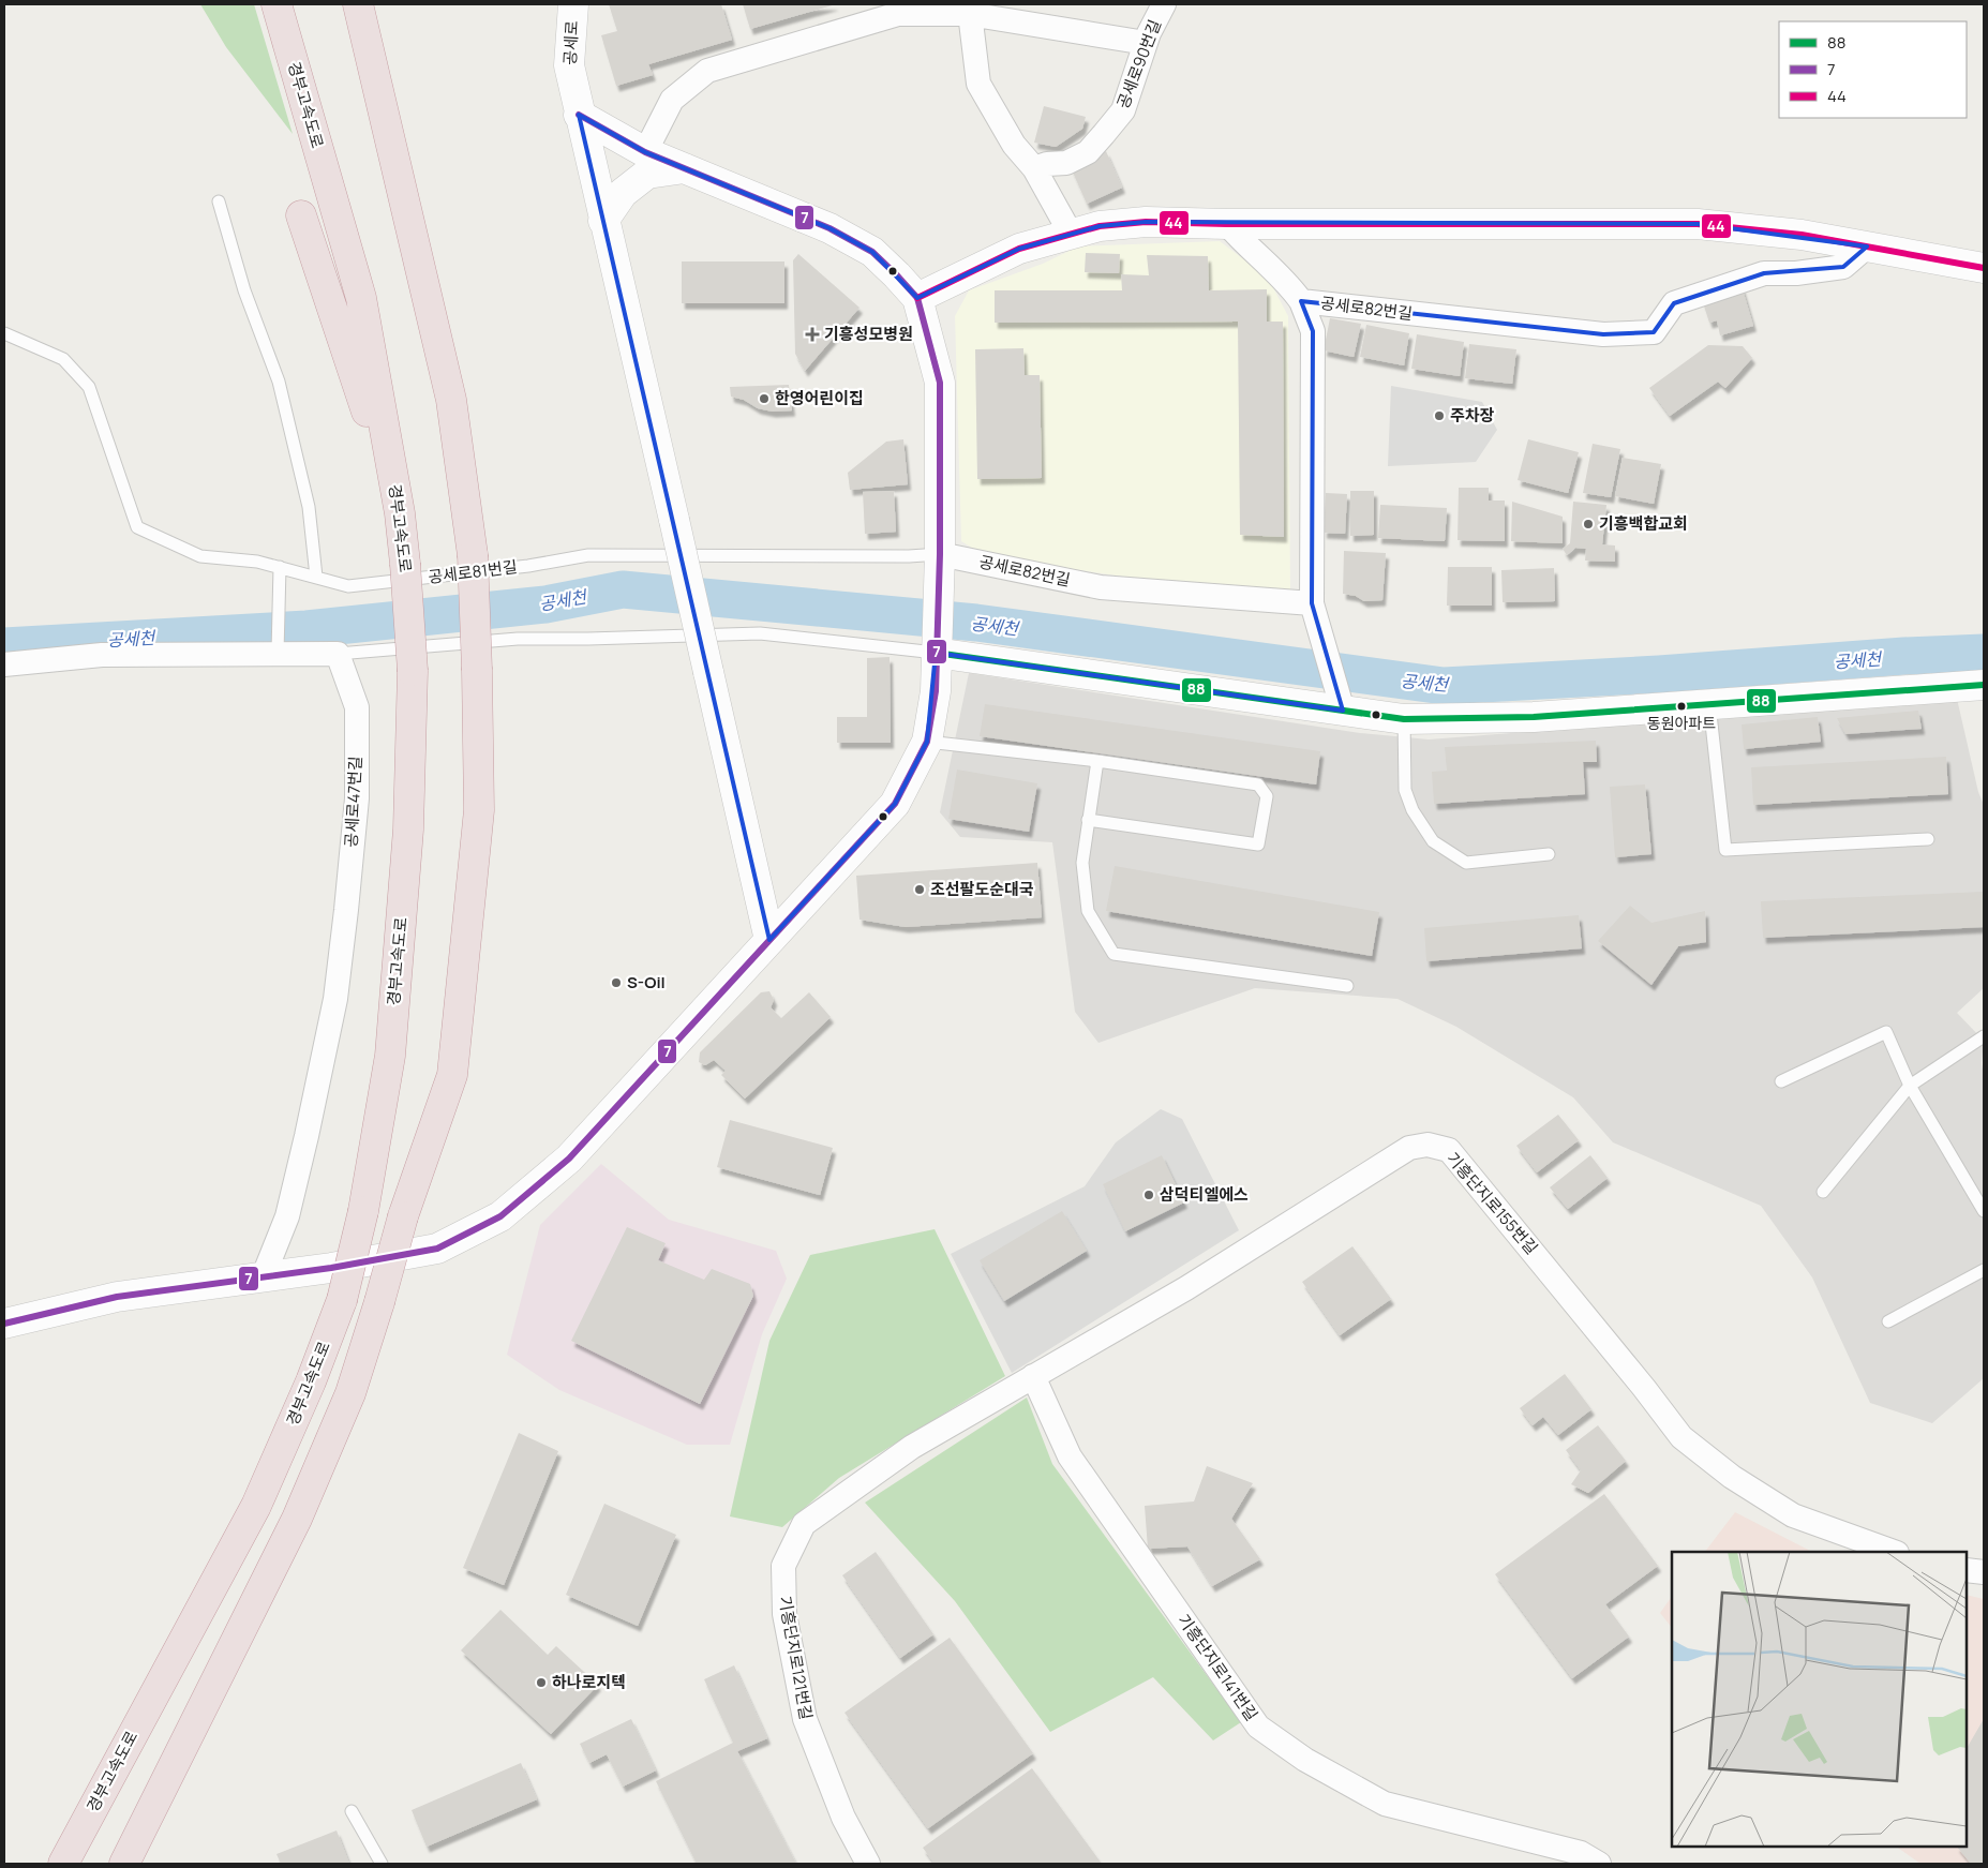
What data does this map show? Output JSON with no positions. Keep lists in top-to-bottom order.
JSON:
{
  "streets": {
    "highway": ["경부고속도로"],
    "street": [
      "공세로",
      "공세로90번길",
      "공세로82번길",
      "공세로47번길",
      "기흥단지로155번길",
      "기흥단지로121번길",
      "기흥단지로141번길"
    ],
    "lane": ["공세로81번길"]
  },
  "crossings": [
    ["공세로82번길", "공세로81번길"],
    ["기흥단지로155번길", "기흥단지로121번길"],
    ["기흥단지로155번길", "기흥단지로141번길"],
    ["기흥단지로121번길", "기흥단지로141번길"]
  ],
  "water": ["공세천"],
  "places": {
    "health": ["기흥성모병원"],
    "other": [
      "한영어린이집",
      "주차장",
      "기흥백합교회",
      "동원아파트",
      "조선팔도순대국",
      "S-Oil",
      "삼덕티엘에스",
      "하나로지텍"
    ]
  },
  "lines": ["transit line 7", "transit line 44", "transit line 88"],
  "legend": ["88", "7", "44"]
}
